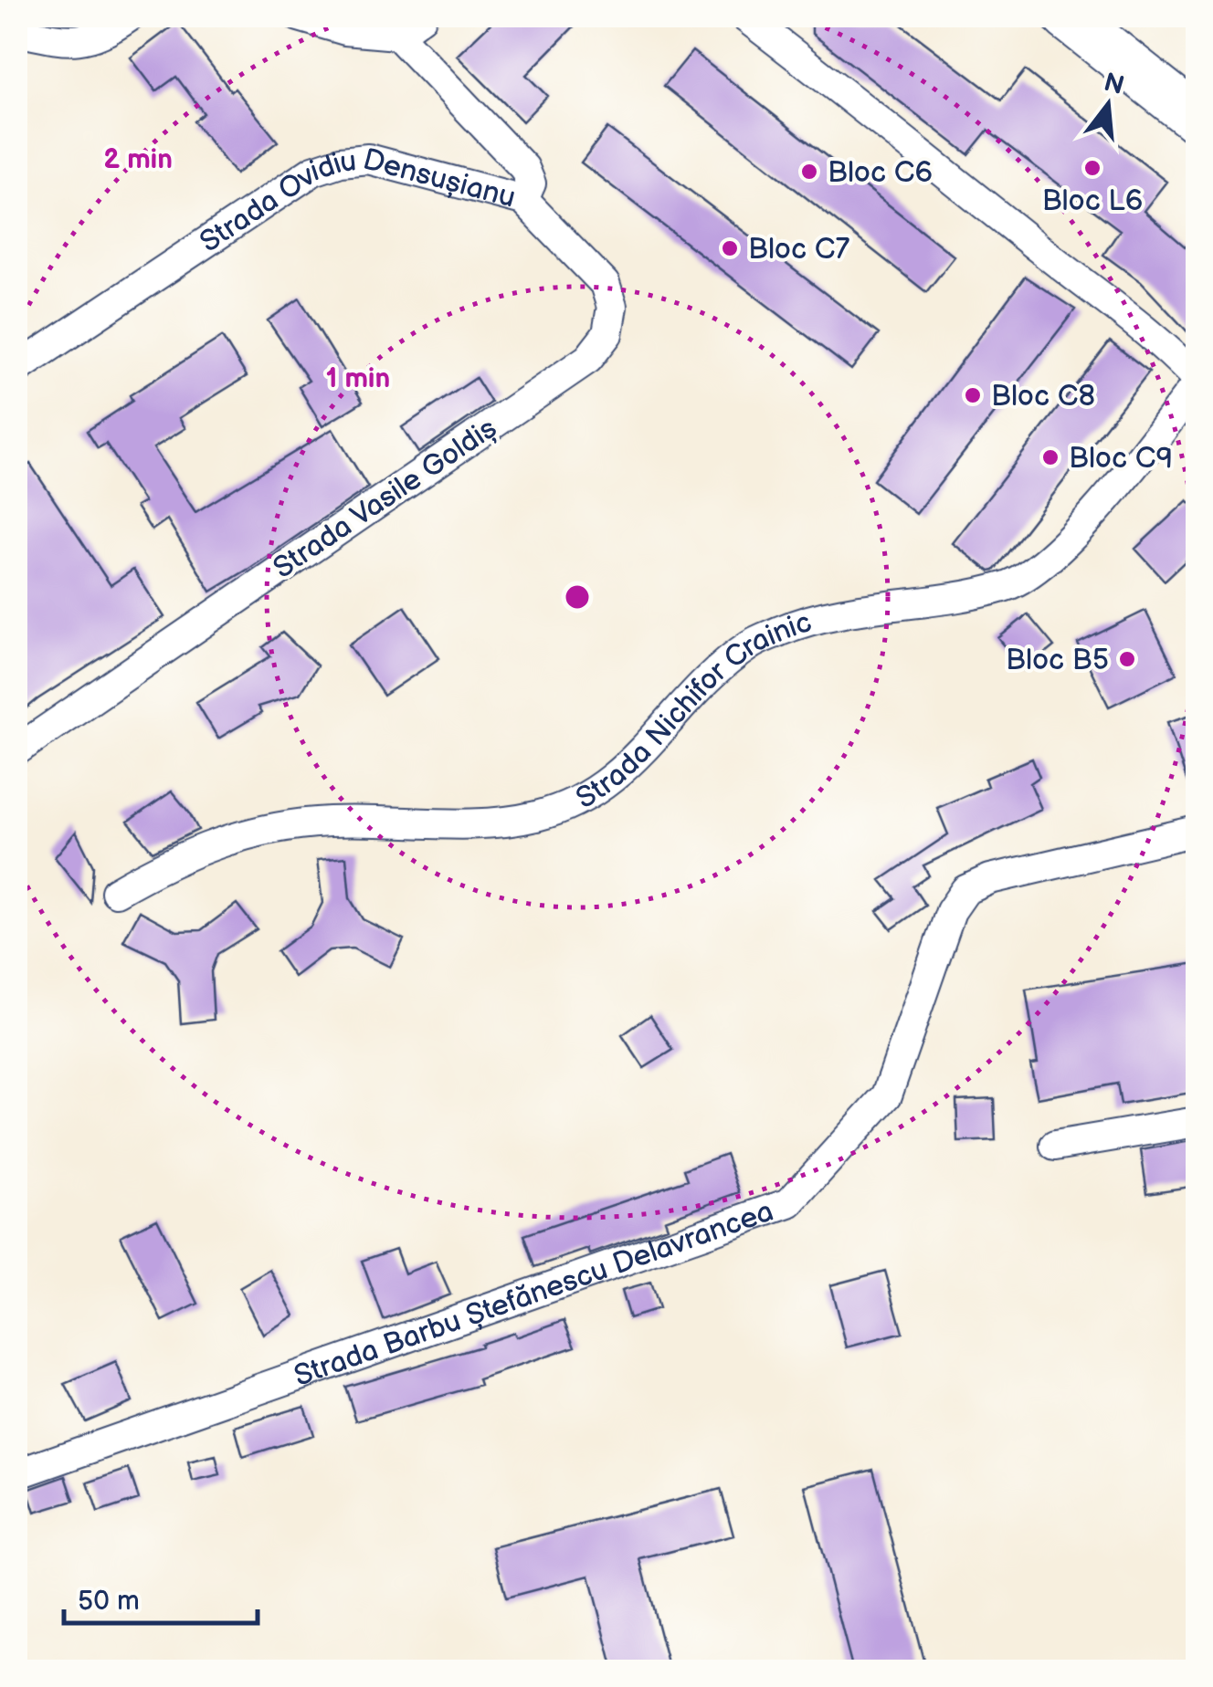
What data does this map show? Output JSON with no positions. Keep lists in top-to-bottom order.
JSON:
{
  "streets": {
    "street": [
      "Strada Ovidiu Densușianu",
      "Strada Vasile Goldiș",
      "Strada Nichifor Crainic",
      "Strada Barbu Ștefănescu Delavrancea"
    ]
  },
  "crossings": [
    ["Strada Ovidiu Densușianu", "Strada Vasile Goldiș"]
  ],
  "places": [
    "Bloc L6",
    "Bloc C6",
    "Bloc C7",
    "Bloc C8",
    "Bloc C9",
    "Bloc B5"
  ],
  "scale_bar": "50 m",
  "north": "top",
  "rings": ["2 min", "1 min"]
}
